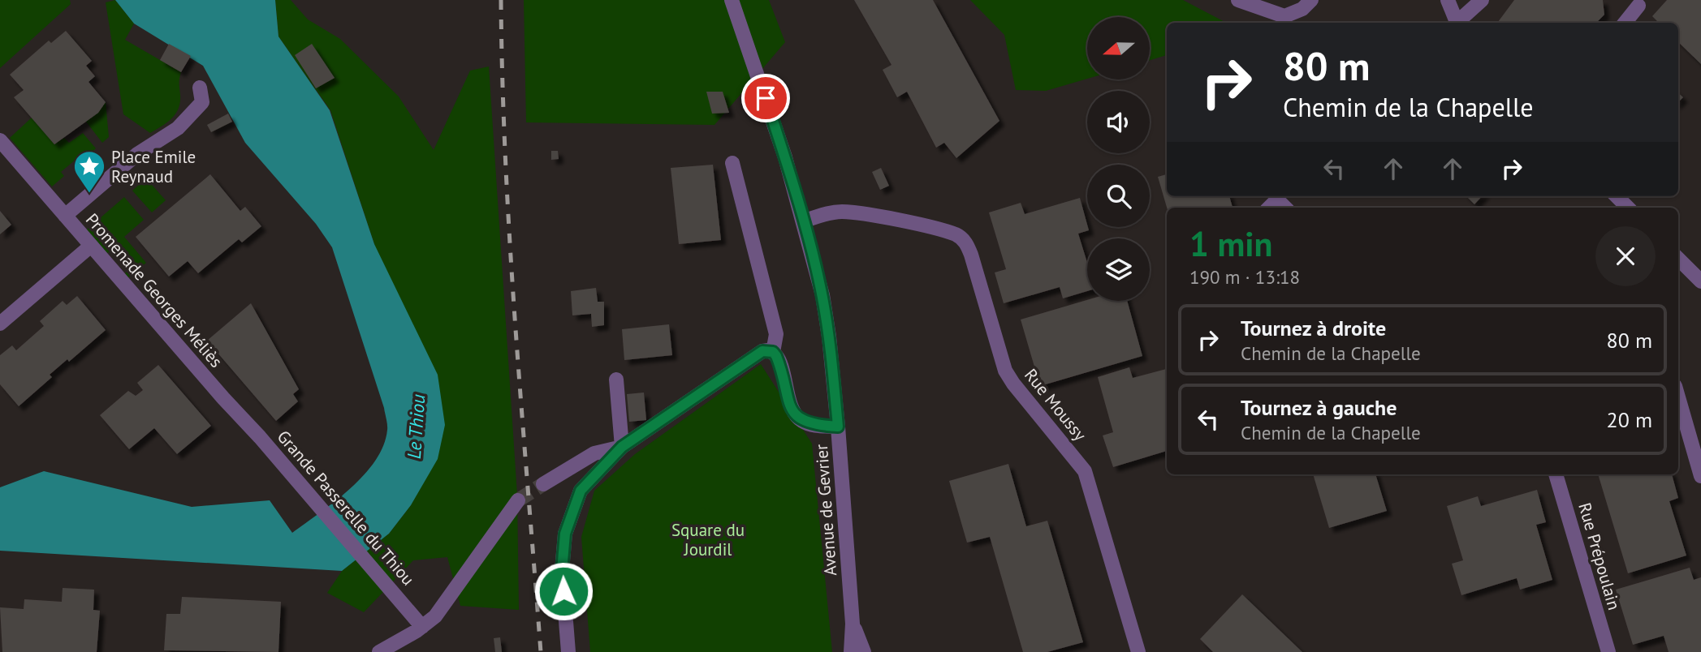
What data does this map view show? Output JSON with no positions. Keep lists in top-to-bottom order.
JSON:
{
  "streets": {
    "street": [
      "Promenade Georges Méliès",
      "Rue Moussy",
      "Grande Passerelle du Thiou",
      "Avenue de Gevrier",
      "Rue Prépoulain"
    ]
  },
  "crossings": [
    ["Promenade Georges Méliès", "Grande Passerelle du Thiou"],
    ["Rue Moussy", "Avenue de Gevrier"]
  ],
  "water": ["Le Thiou"],
  "parks": ["Square du Jourdil"],
  "places": {
    "place": ["Place Emile Reynaud"]
  },
  "north": "left",
  "page": {
    "turn": ["80 m", "Chemin de la Chapelle"],
    "heading": ["1 min", "190 m · 13:18"],
    "list": [
      {
        "name": "Tournez à droite",
        "note": "Chemin de la Chapelle",
        "value": "80 m"
      },
      {
        "name": "Tournez à gauche",
        "note": "Chemin de la Chapelle",
        "value": "20 m"
      }
    ]
  }
}
